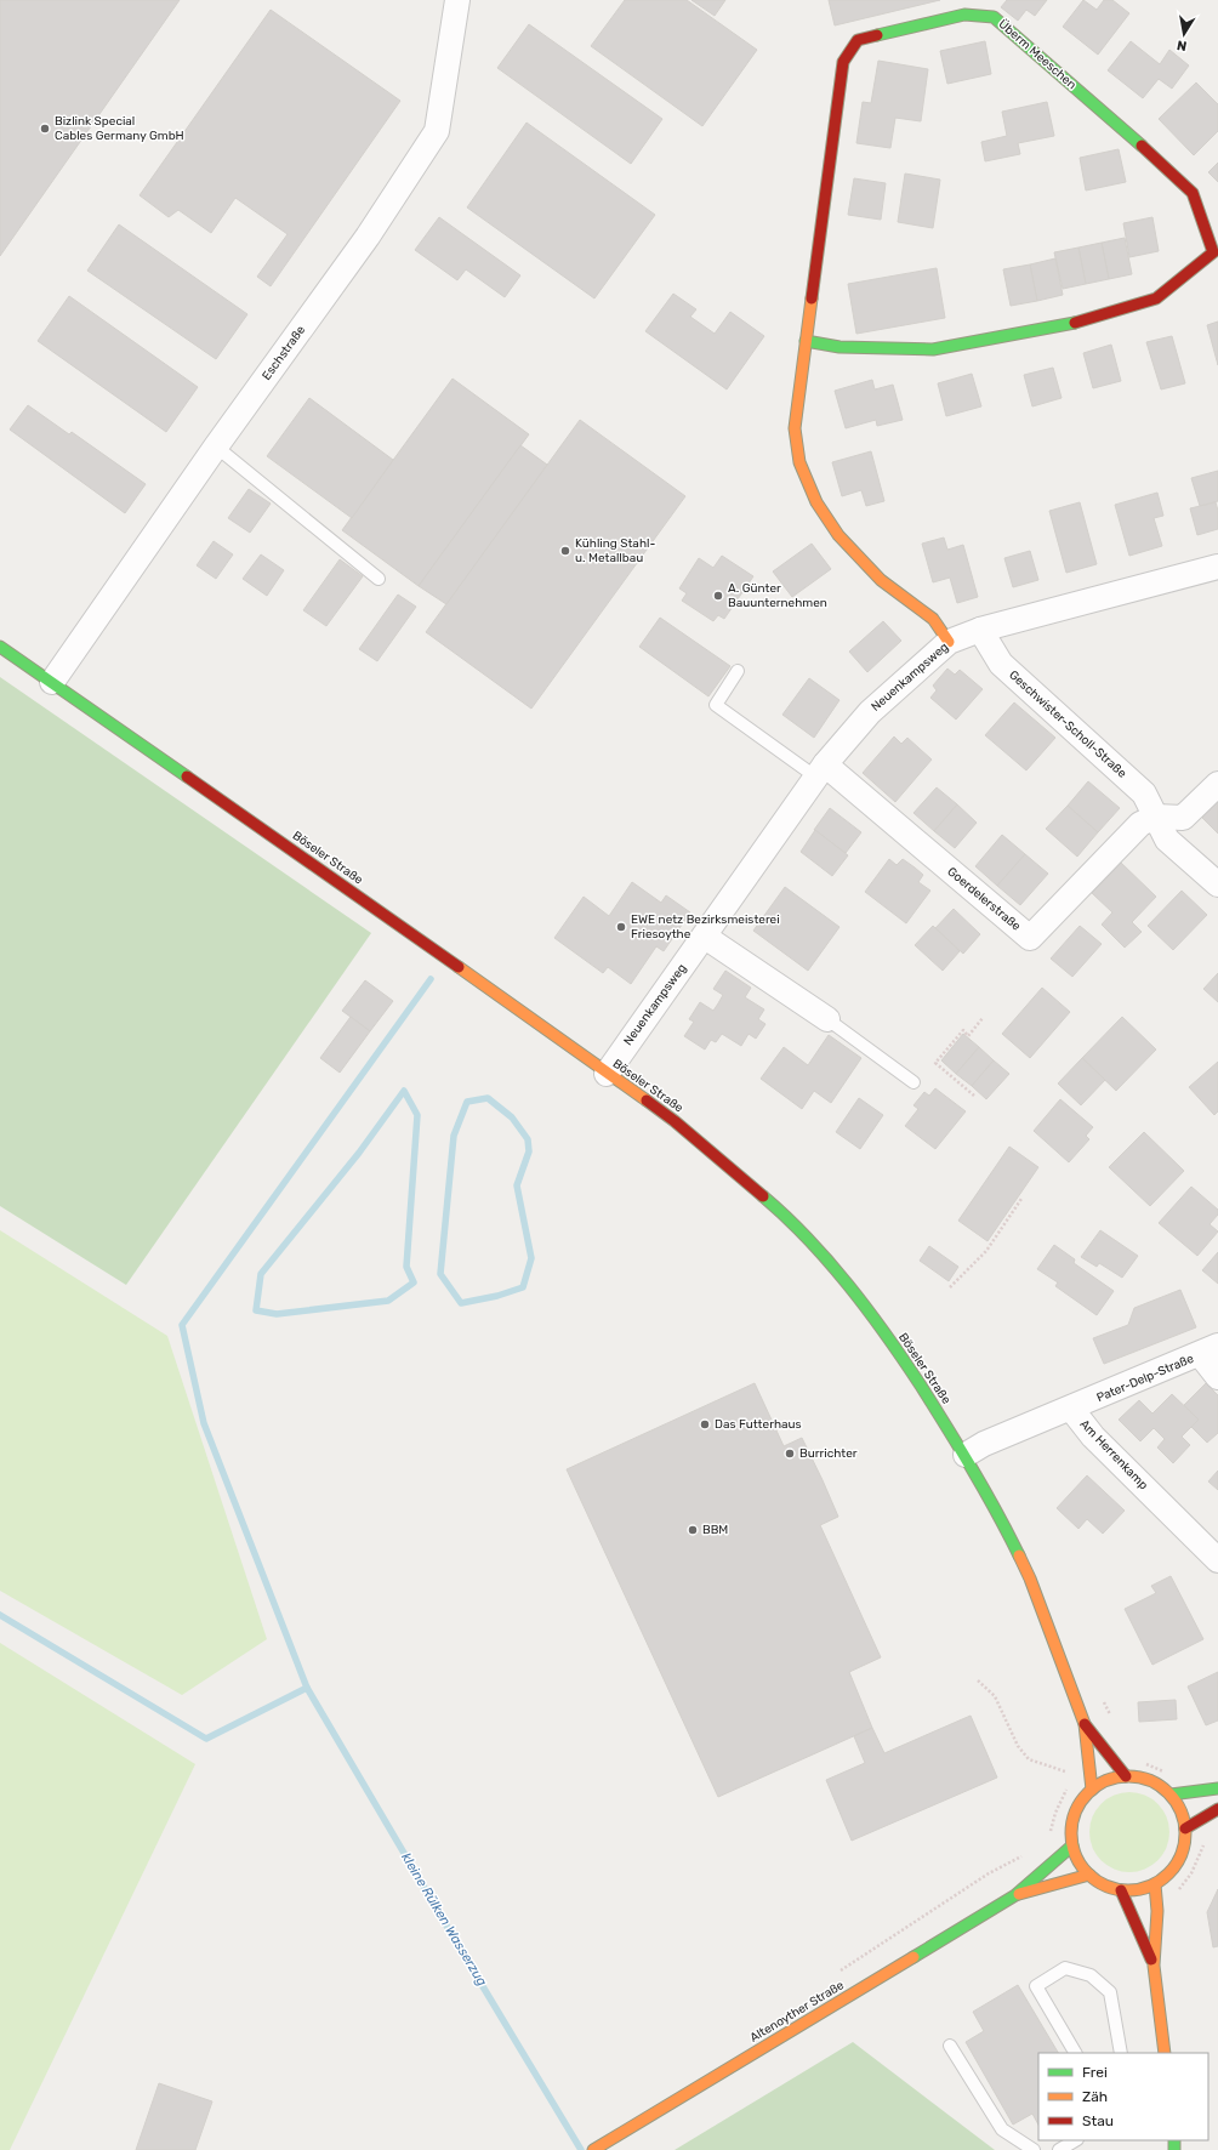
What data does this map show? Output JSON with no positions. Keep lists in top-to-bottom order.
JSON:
{
  "streets": {
    "main road": ["Überm Meeschen", "Böseler Straße", "Altenoyther Straße"],
    "street": [
      "Eschstraße",
      "Neuenkampsweg",
      "Geschwister-Scholl-Straße",
      "Goerdelerstraße",
      "Pater-Delp-Straße",
      "Am Herrenkamp"
    ]
  },
  "crossings": [
    ["Überm Meeschen", "Neuenkampsweg"],
    ["Eschstraße", "Böseler Straße"],
    ["Neuenkampsweg", "Geschwister-Scholl-Straße"],
    ["Neuenkampsweg", "Böseler Straße"],
    ["Neuenkampsweg", "Goerdelerstraße"],
    ["Geschwister-Scholl-Straße", "Goerdelerstraße"],
    ["Böseler Straße", "Am Herrenkamp"],
    ["Böseler Straße", "Altenoyther Straße"],
    ["Pater-Delp-Straße", "Am Herrenkamp"]
  ],
  "water": ["kleine Rülken Wasserzug"],
  "places": [
    "Bizlink Special Cables Germany GmbH",
    "Kühling Stahl- u. Metallbau",
    "A. Günter Bauunternehmen",
    "EWE netz Bezirksmeisterei Friesoythe",
    "Das Futterhaus",
    "Burrichter",
    "BBM"
  ],
  "legend": ["Frei", "Zäh", "Stau"],
  "north": "bottom"
}
